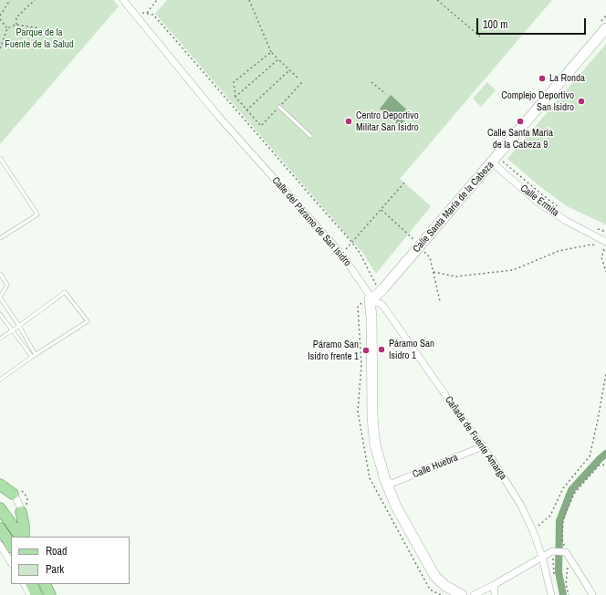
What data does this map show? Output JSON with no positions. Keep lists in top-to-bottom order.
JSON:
{
  "streets": {
    "street": [
      "Calle Ermita",
      "Calle Santa María de la Cabeza",
      "Calle del Páramo de San Isidro",
      "Cañada de Fuente Amarga",
      "Calle Huebra"
    ]
  },
  "crossings": [
    ["Calle Ermita", "Calle Santa María de la Cabeza"],
    ["Calle Santa María de la Cabeza", "Calle del Páramo de San Isidro"],
    ["Calle Santa María de la Cabeza", "Cañada de Fuente Amarga"],
    ["Calle del Páramo de San Isidro", "Cañada de Fuente Amarga"],
    ["Calle del Páramo de San Isidro", "Calle Huebra"],
    ["Cañada de Fuente Amarga", "Calle Huebra"]
  ],
  "parks": ["Parque de la Fuente de la Salud"],
  "places": [
    "La Ronda",
    "Complejo Deportivo San Isidro",
    "Centro Deportivo Militar San Isidro",
    "Calle Santa María de la Cabeza 9",
    "Páramo San Isidro 1",
    "Páramo San Isidro frente 1"
  ],
  "legend": ["Road", "Park"],
  "scale_bar": "100 m"
}
